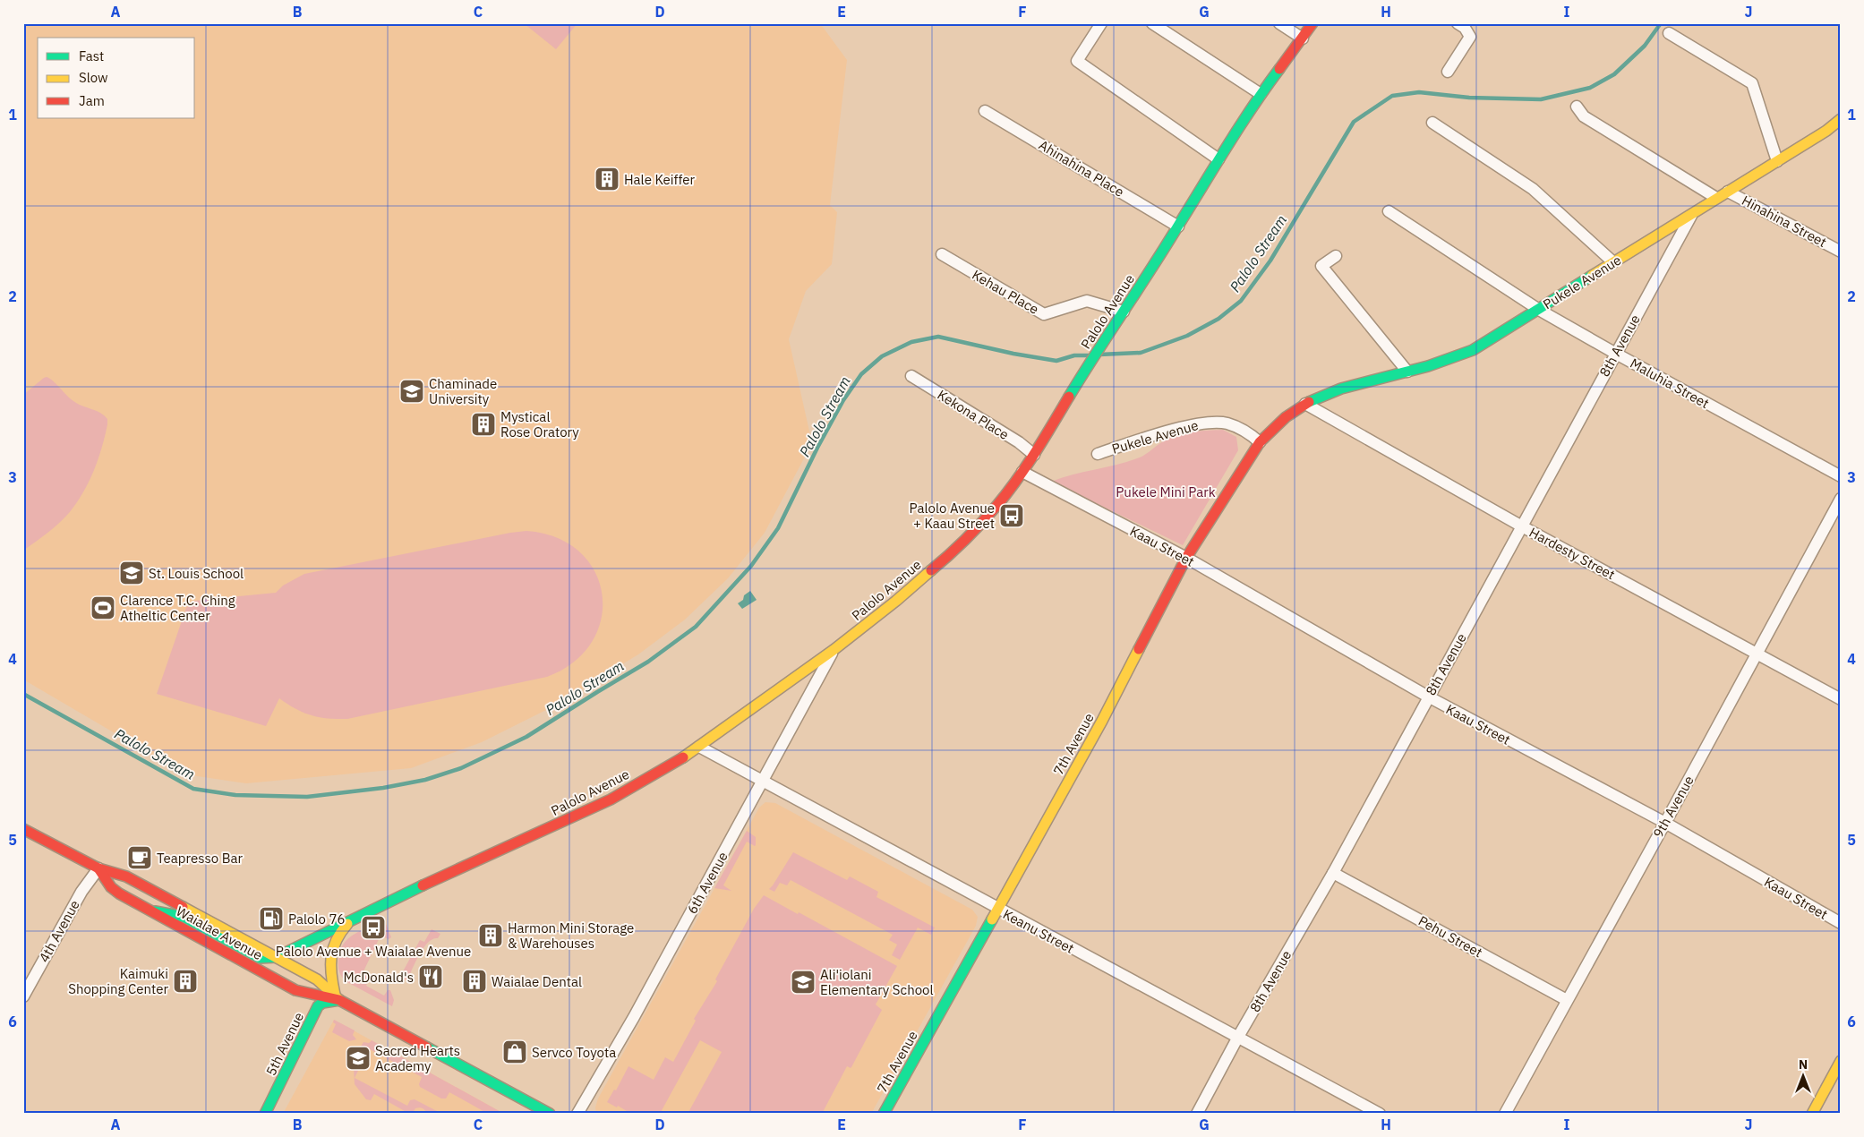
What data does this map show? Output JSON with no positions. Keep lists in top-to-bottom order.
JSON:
{
  "streets": {
    "street": [
      "Ahinahina Place",
      "Hinahina Street",
      "Pukele Avenue",
      "Kehau Place",
      "Palolo Avenue",
      "8th Avenue",
      "Maluhia Street",
      "Kekona Place",
      "Kaau Street",
      "Hardesty Street",
      "7th Avenue",
      "9th Avenue",
      "6th Avenue",
      "4th Avenue",
      "Keanu Street",
      "Waialae Avenue",
      "Pehu Street",
      "5th Avenue"
    ]
  },
  "crossings": [
    ["Ahinahina Place", "Palolo Avenue"],
    ["Hinahina Street", "Pukele Avenue"],
    ["Pukele Avenue", "8th Avenue"],
    ["Pukele Avenue", "Maluhia Street"],
    ["Pukele Avenue", "Hardesty Street"],
    ["Pukele Avenue", "7th Avenue"],
    ["Kehau Place", "Palolo Avenue"],
    ["Palolo Avenue", "Kekona Place"],
    ["Palolo Avenue", "Kaau Street"],
    ["Palolo Avenue", "6th Avenue"],
    ["Palolo Avenue", "Keanu Street"],
    ["Palolo Avenue", "Waialae Avenue"],
    ["8th Avenue", "Maluhia Street"],
    ["8th Avenue", "Kaau Street"],
    ["8th Avenue", "Hardesty Street"],
    ["8th Avenue", "Keanu Street"],
    ["8th Avenue", "Pehu Street"],
    ["Kaau Street", "7th Avenue"],
    ["Kaau Street", "9th Avenue"],
    ["Hardesty Street", "7th Avenue"],
    ["Hardesty Street", "9th Avenue"],
    ["7th Avenue", "Keanu Street"],
    ["9th Avenue", "Pehu Street"],
    ["6th Avenue", "Keanu Street"],
    ["4th Avenue", "Waialae Avenue"],
    ["Waialae Avenue", "5th Avenue"]
  ],
  "water": ["Palolo Stream"],
  "parks": ["Pukele Mini Park"],
  "places": {
    "building": [
      "Hale Keiffer",
      "Mystical Rose Oratory",
      "Harmon Mini Storage & Warehouses",
      "Kaimuki Shopping Center",
      "Waialae Dental"
    ],
    "school or university": [
      "Chaminade University",
      "St. Louis School",
      "Ali'iolani Elementary School",
      "Sacred Hearts Academy"
    ],
    "bus stop": ["Palolo Avenue + Kaau Street", "Palolo Avenue + Waialae Avenue"],
    "sports": ["Clarence T.C. Ching Atheltic Center"],
    "cafe": ["Teapresso Bar"],
    "fuel station": ["Palolo 76"],
    "restaurant": ["McDonald's"],
    "shop": ["Servco Toyota"]
  },
  "legend": ["Fast", "Slow", "Jam"],
  "north": "top",
  "grid": {
    "columns": [
      "A",
      "B",
      "C",
      "D",
      "E",
      "F",
      "G",
      "H",
      "I",
      "J"
    ],
    "rows": [
      "1",
      "2",
      "3",
      "4",
      "5",
      "6"
    ]
  }
}
